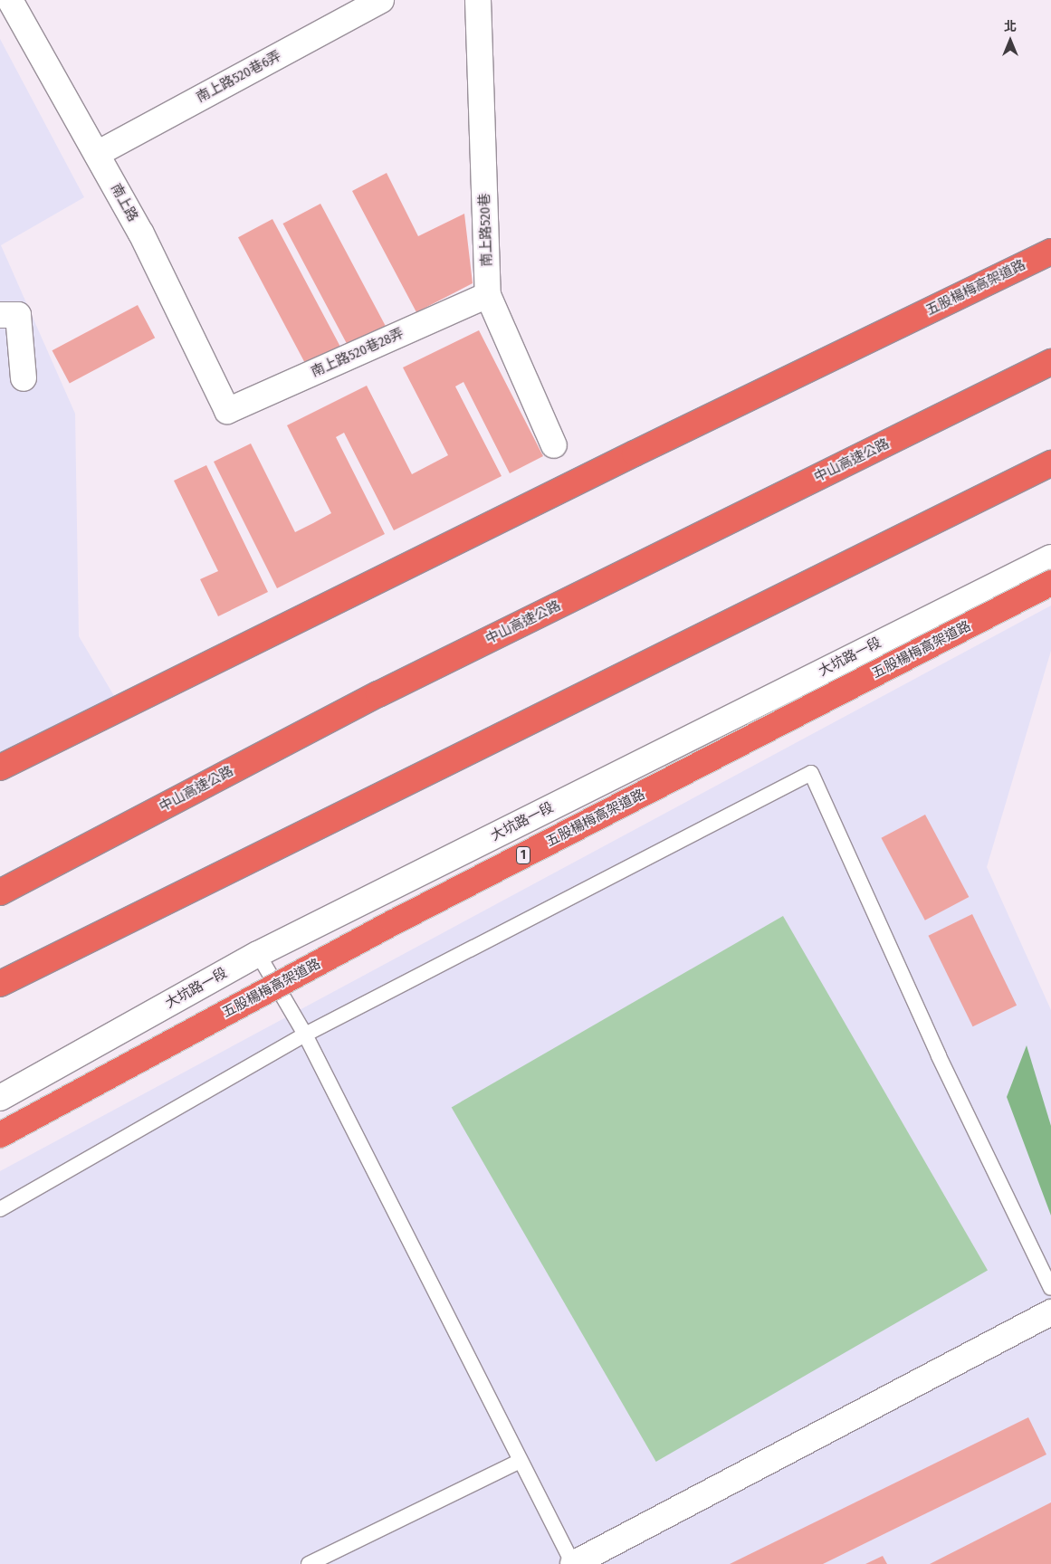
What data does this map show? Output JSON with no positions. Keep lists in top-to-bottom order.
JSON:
{
  "streets": {
    "highway": ["五股楊梅高架道路", "中山高速公路", "1"],
    "street": [
      "南上路520巷6弄",
      "南上路",
      "南上路520巷",
      "南上路520巷28弄",
      "大坑路一段"
    ]
  },
  "crossings": [
    ["南上路520巷6弄", "南上路"],
    ["南上路", "南上路520巷28弄"],
    ["南上路520巷", "南上路520巷28弄"]
  ],
  "north": "top"
}
